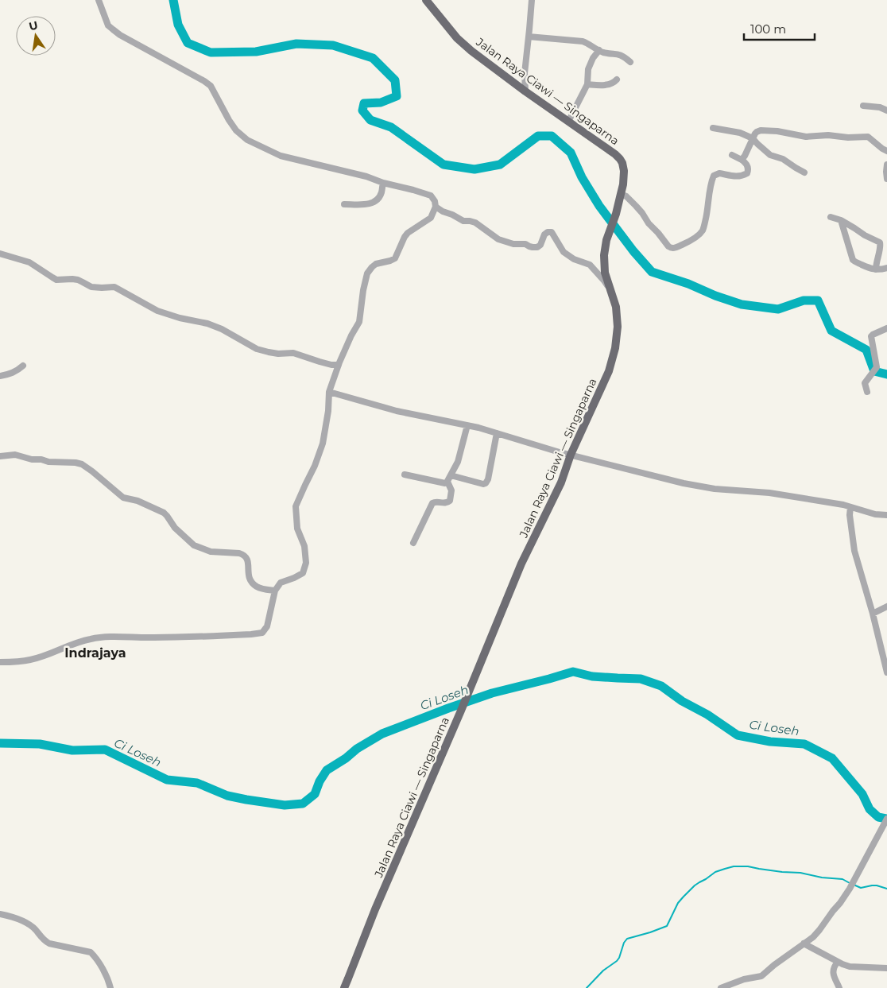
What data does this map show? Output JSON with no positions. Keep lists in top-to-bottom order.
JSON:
{
  "streets": {
    "main road": ["Jalan Raya Ciawi — Singaparna"]
  },
  "districts": ["Indrajaya"],
  "water": ["Ci Loseh"],
  "scale_bar": "100 m",
  "north": "top"
}
